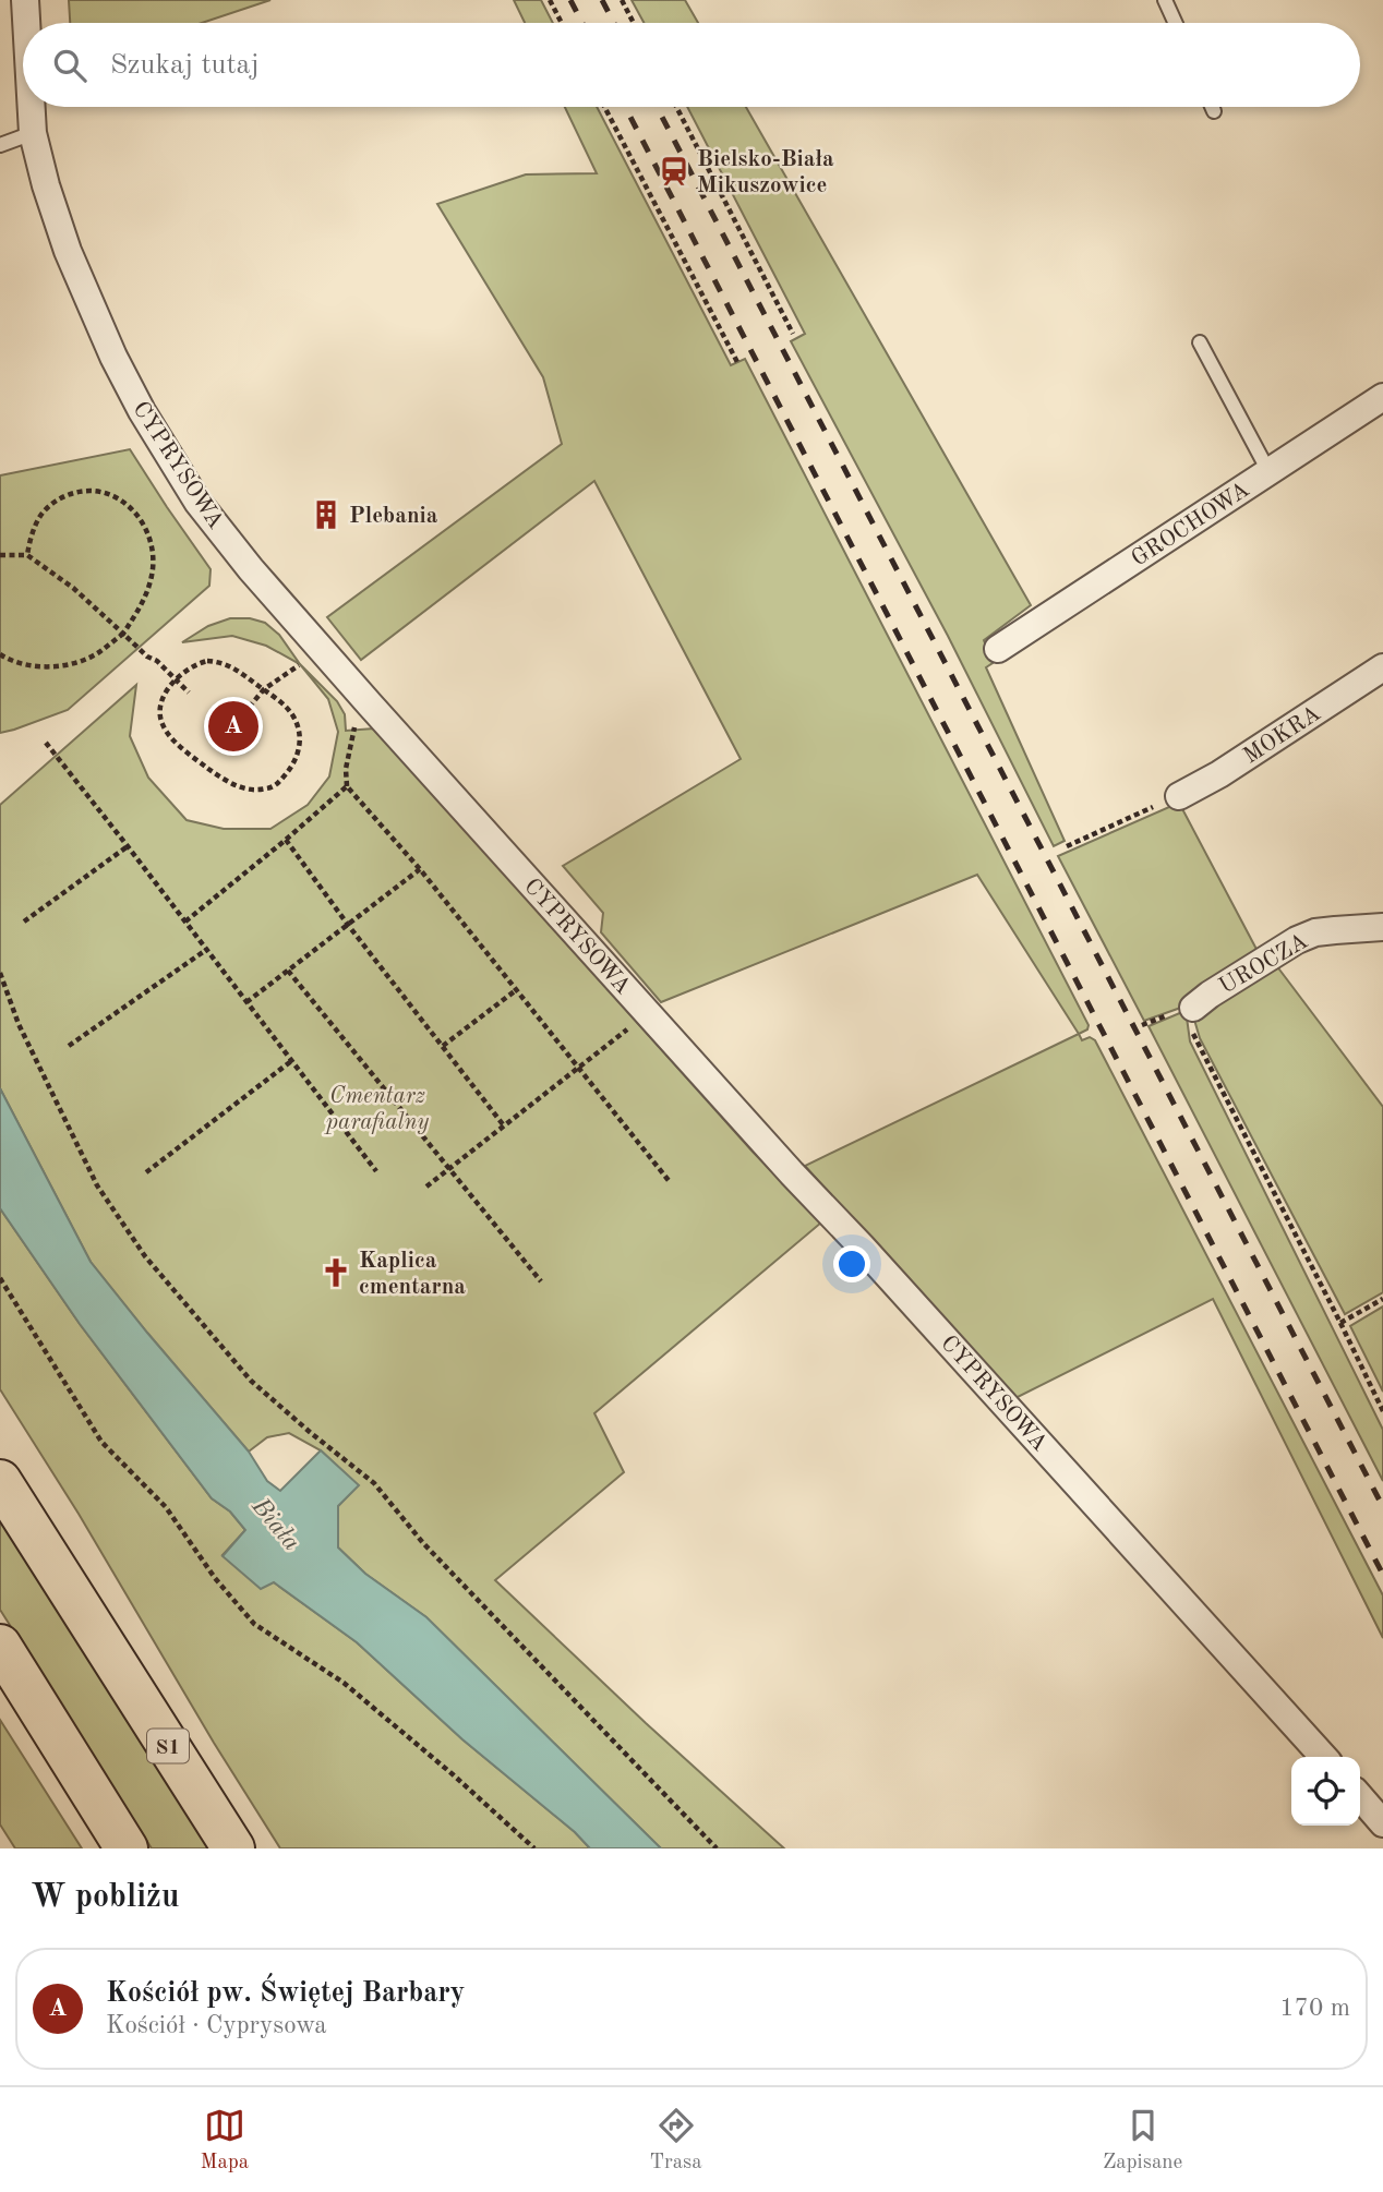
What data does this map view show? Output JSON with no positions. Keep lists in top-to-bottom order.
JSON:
{
  "streets": {
    "highway": ["S1"],
    "street": [
      "CYPRYSOWA",
      "GROCHOWA",
      "MOKRA",
      "UROCZA"
    ]
  },
  "water": ["Biała"],
  "parks": ["Cmentarz parafialny"],
  "places": {
    "station": ["Bielsko-Biała Mikuszowice"],
    "building": ["Plebania"],
    "church": ["Kaplica cmentarna"]
  },
  "page": {
    "search": "Szukaj tutaj",
    "pins": "A",
    "heading": "W pobliżu",
    "list": [
      {
        "mark": "A",
        "name": "Kościół pw. Świętej Barbary",
        "note": "Kościół · Cyprysowa",
        "value": "170 m"
      }
    ],
    "nav": ["Mapa", "Trasa", "Zapisane"]
  }
}
